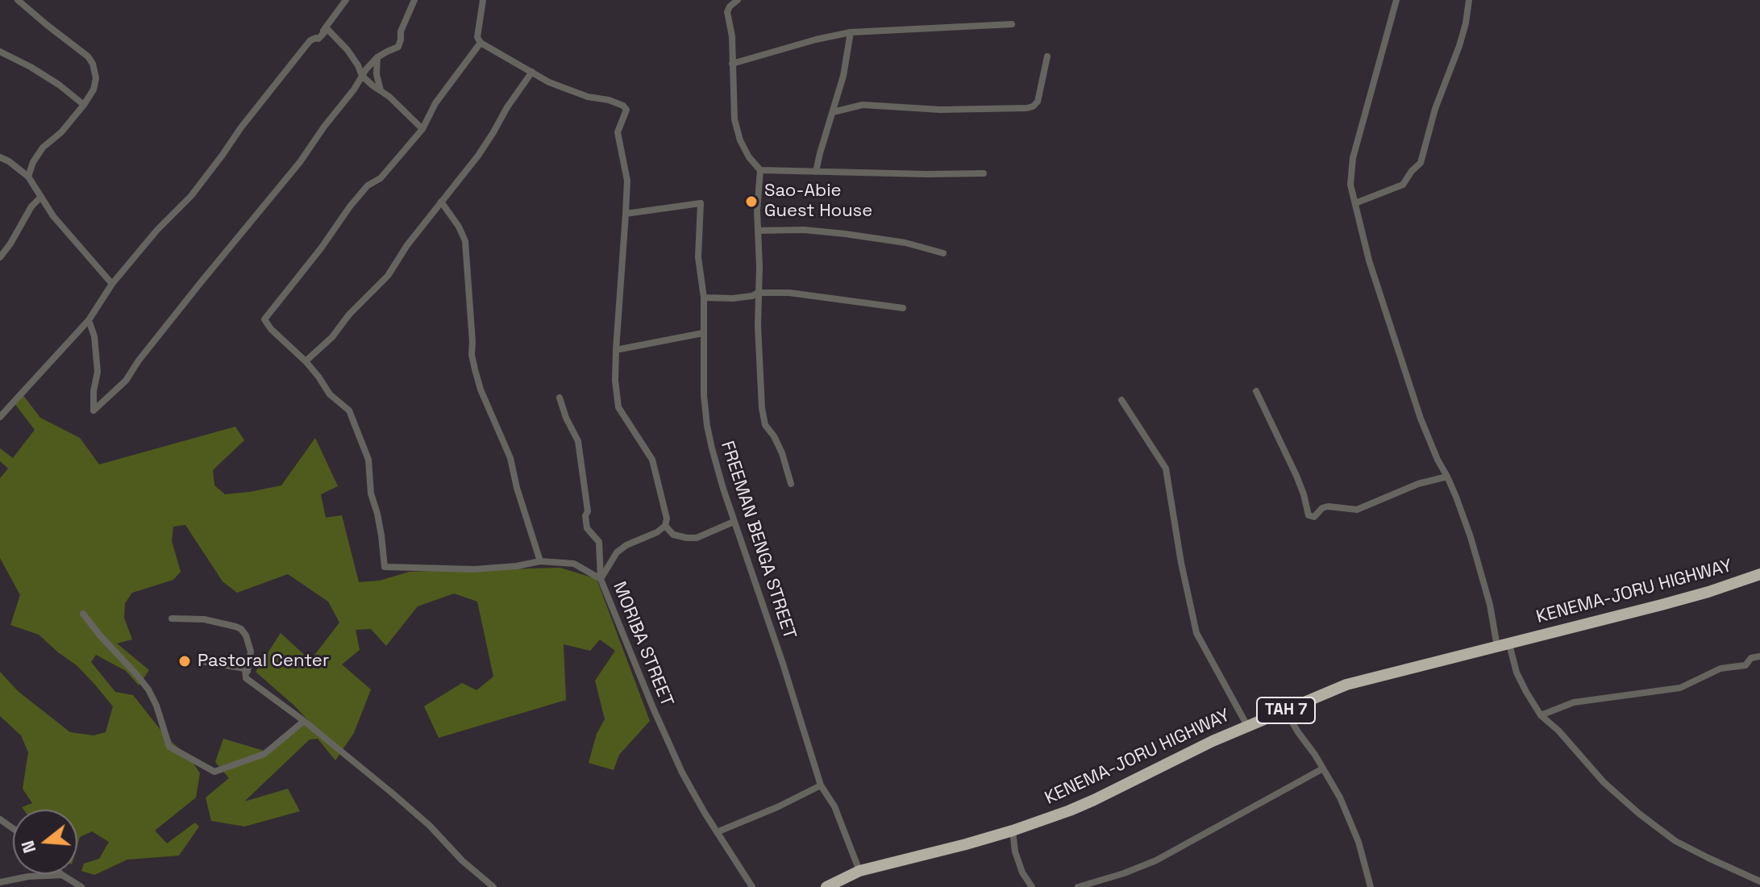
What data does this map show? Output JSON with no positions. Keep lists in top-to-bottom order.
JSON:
{
  "streets": {
    "highway": ["KENEMA-JORU HIGHWAY", "TAH 7"],
    "street": ["FREEMAN BENGA STREET", "MORIBA STREET"]
  },
  "crossings": [
    ["FREEMAN BENGA STREET", "KENEMA-JORU HIGHWAY"]
  ],
  "places": ["Sao-Abie Guest House", "Pastoral Center"],
  "north": "left"
}
